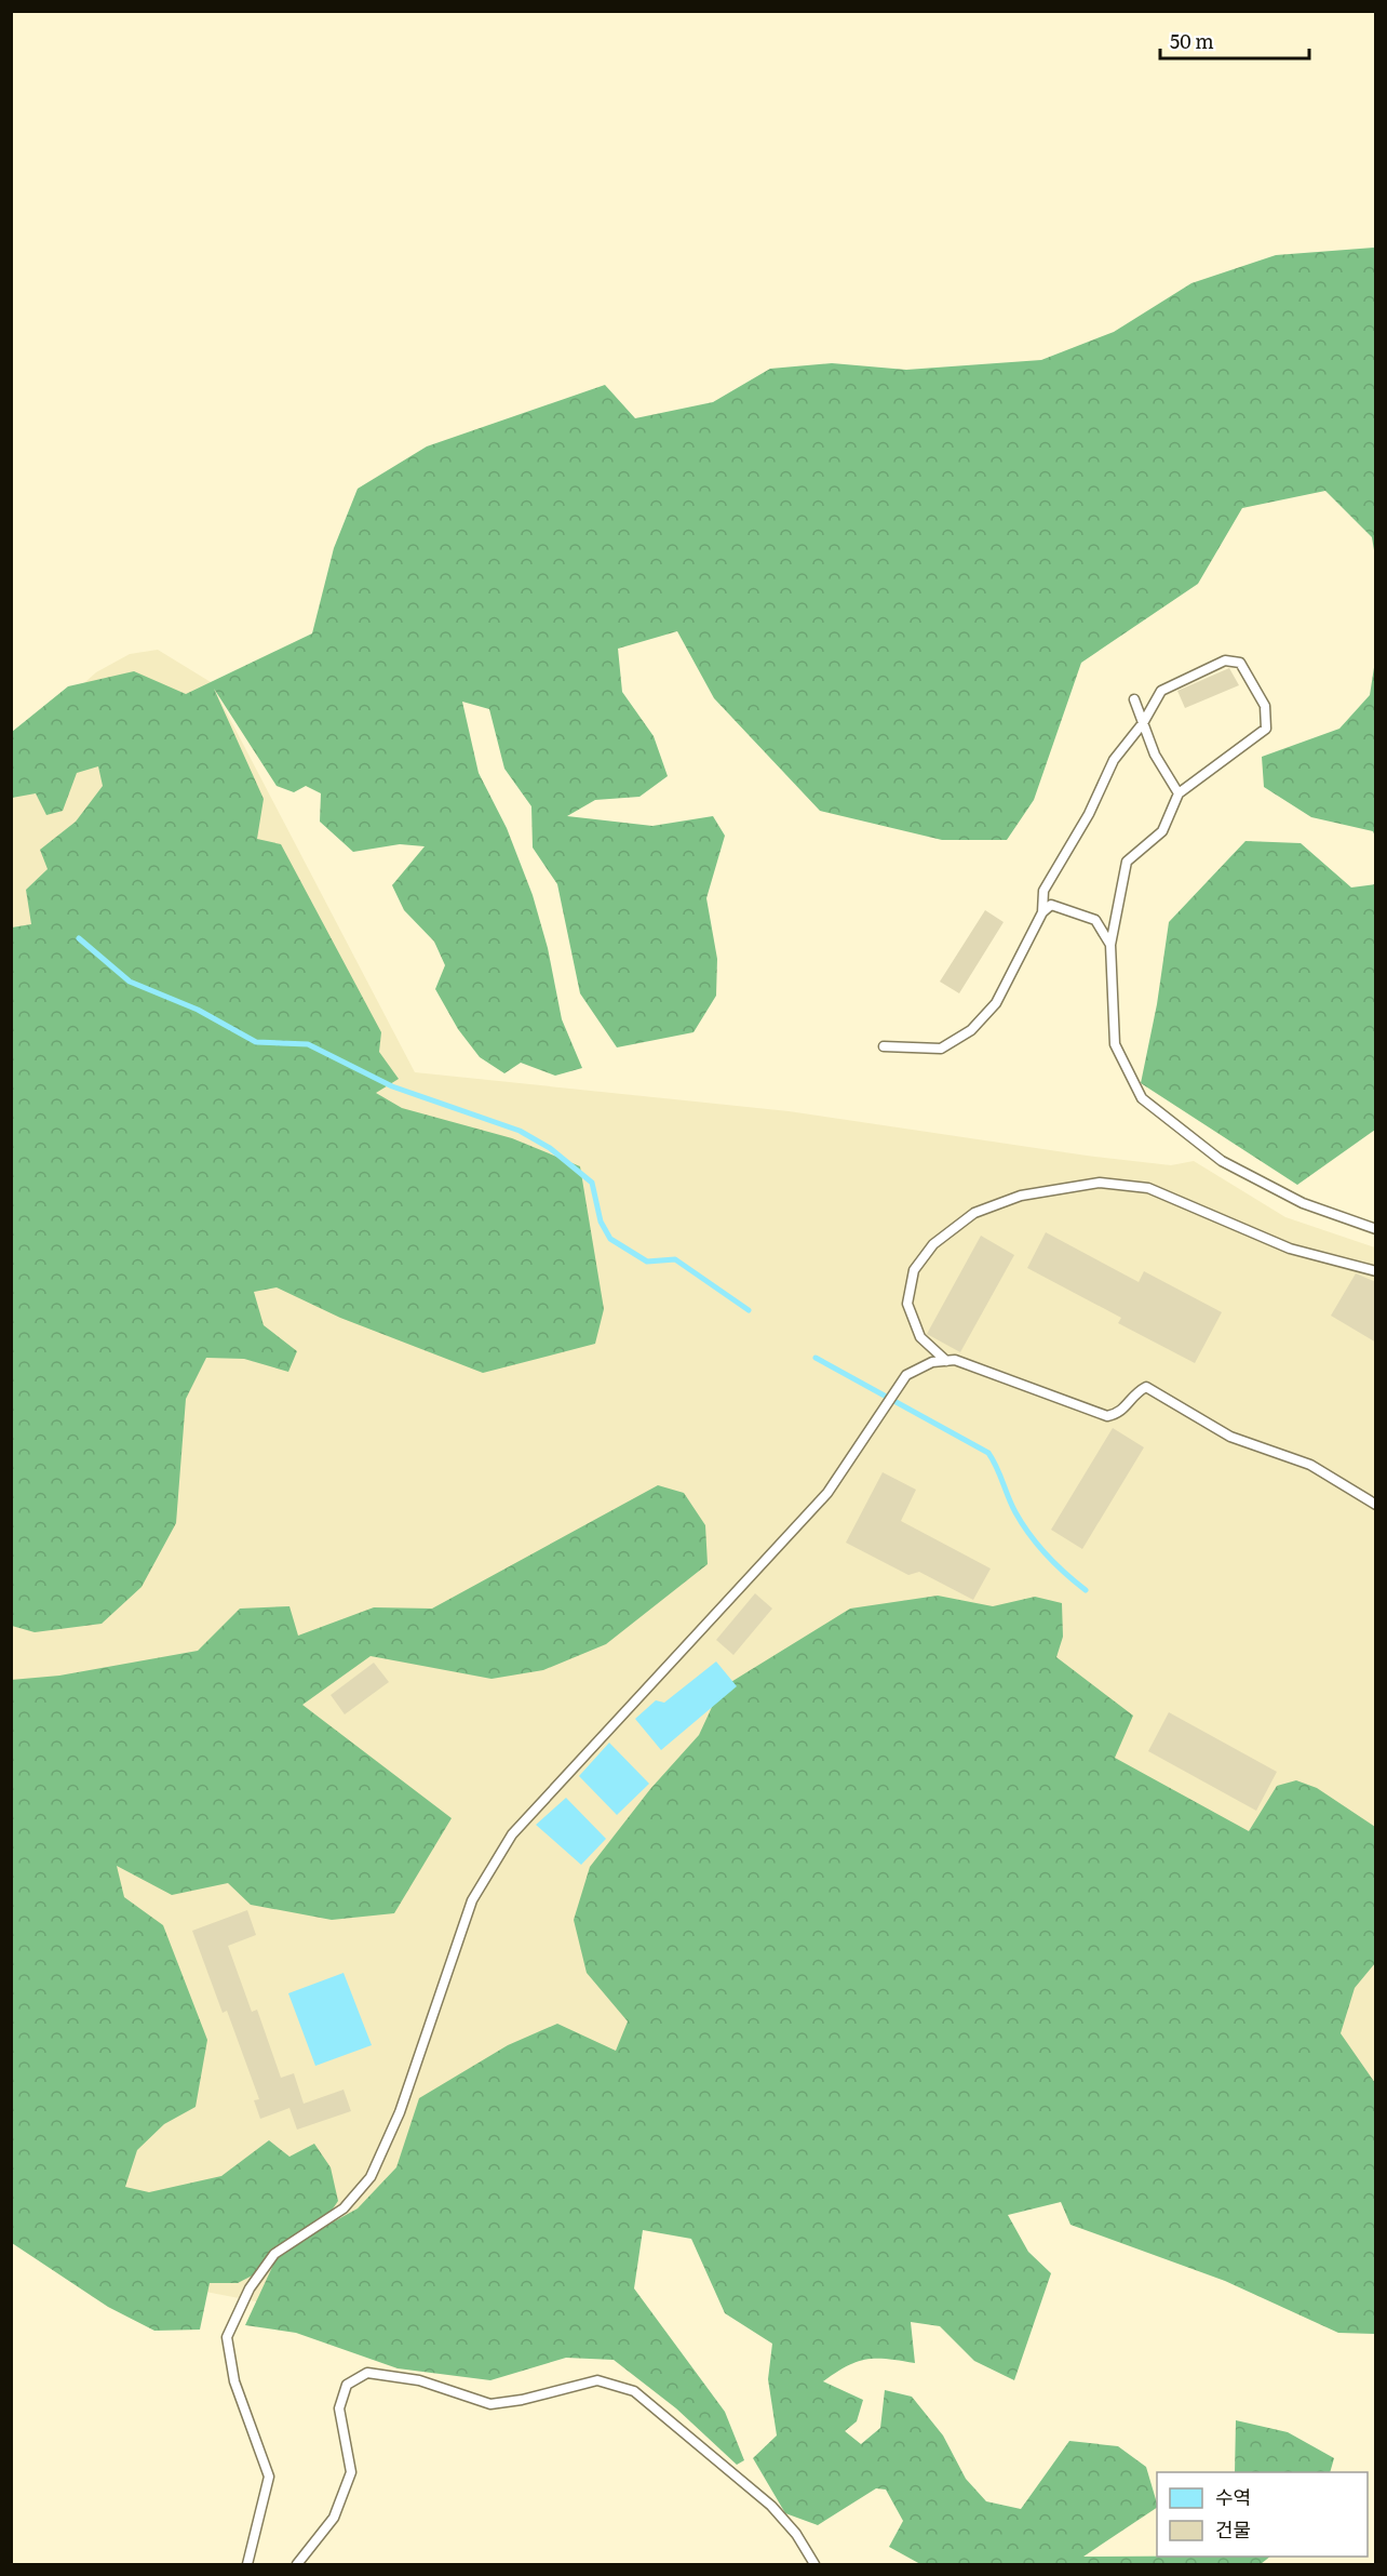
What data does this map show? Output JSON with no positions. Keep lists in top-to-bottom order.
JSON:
{
  "legend": ["수역", "건물"],
  "scale_bar": "50 m"
}
